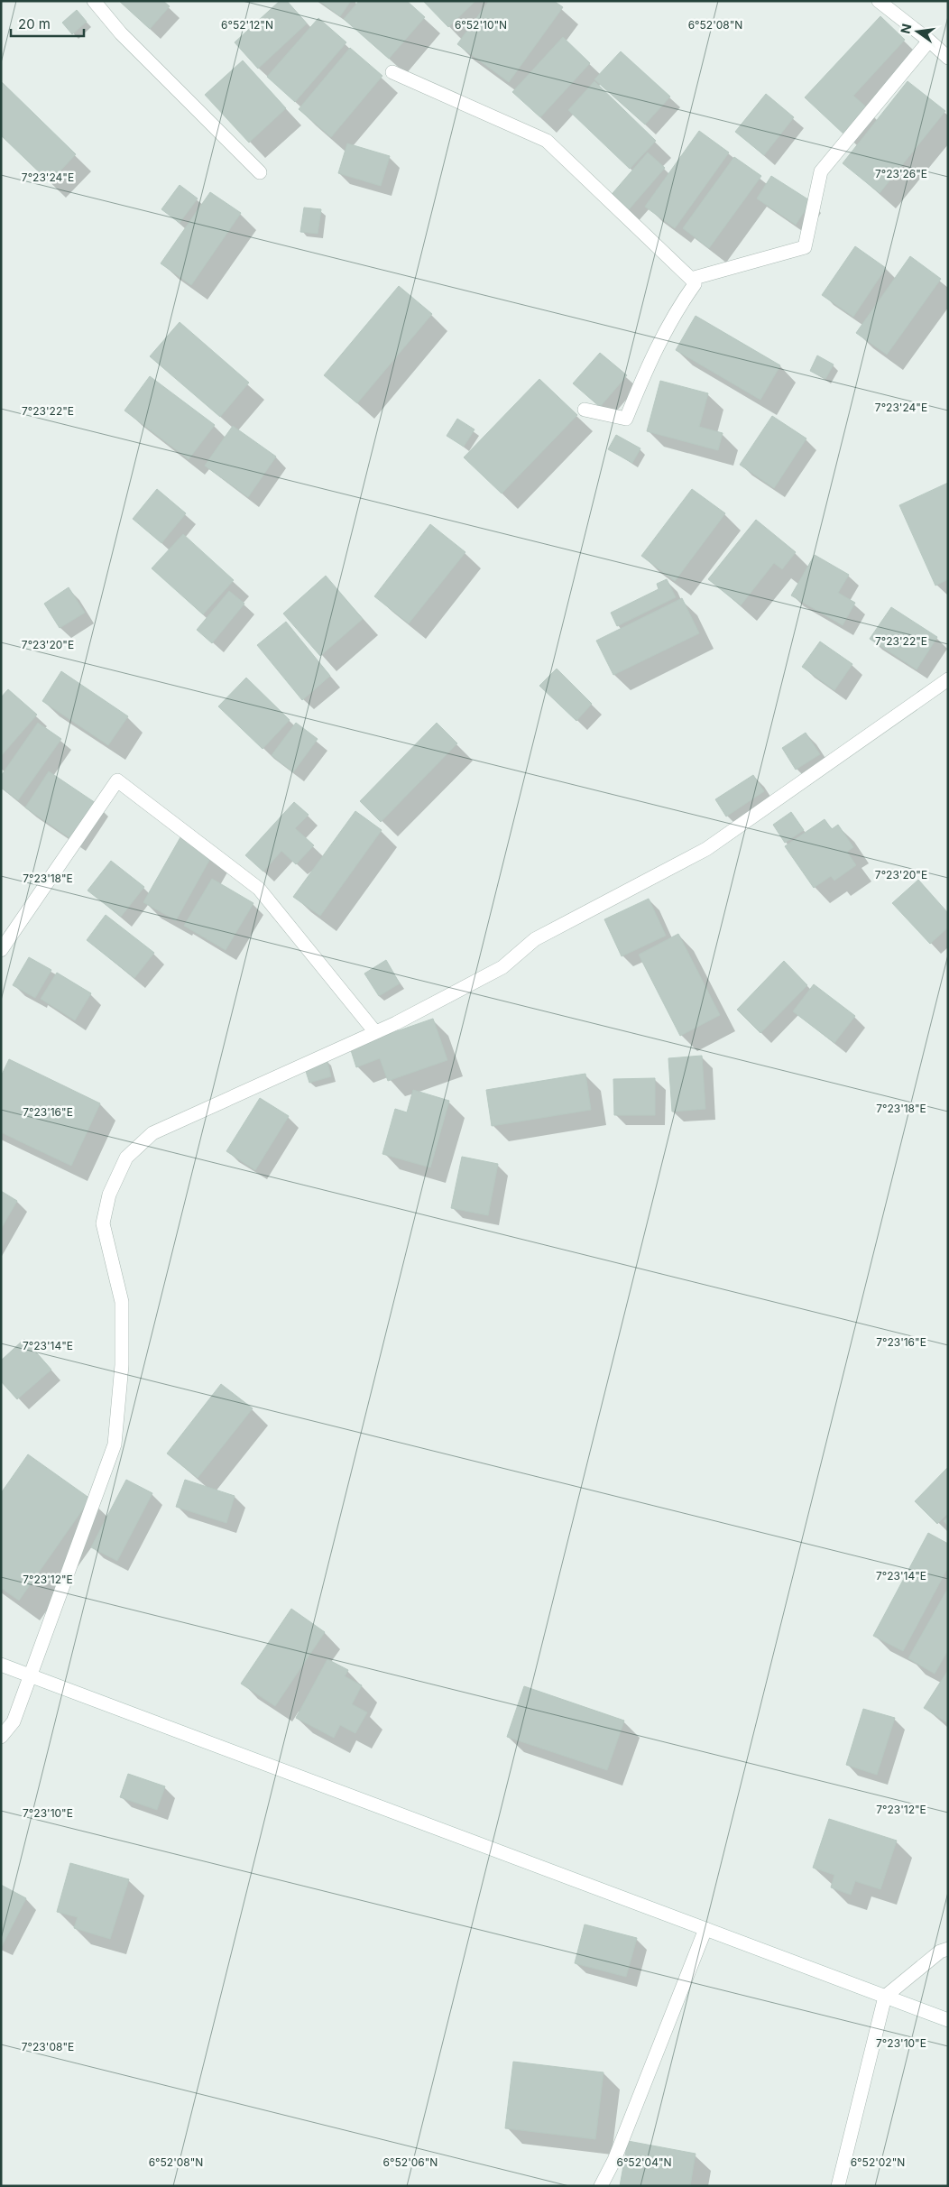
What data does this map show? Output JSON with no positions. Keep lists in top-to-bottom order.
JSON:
{
  "scale_bar": "20 m",
  "north": "left",
  "coordinates": [
    "6°52'12\"N",
    "6°52'10\"N",
    "6°52'08\"N",
    "7°23'26\"E",
    "7°23'24\"E",
    "7°23'22\"E",
    "7°23'20\"E",
    "7°23'18\"E",
    "7°23'16\"E",
    "7°23'14\"E",
    "7°23'12\"E",
    "7°23'10\"E",
    "7°23'08\"E",
    "6°52'06\"N",
    "6°52'04\"N",
    "6°52'02\"N"
  ]
}
